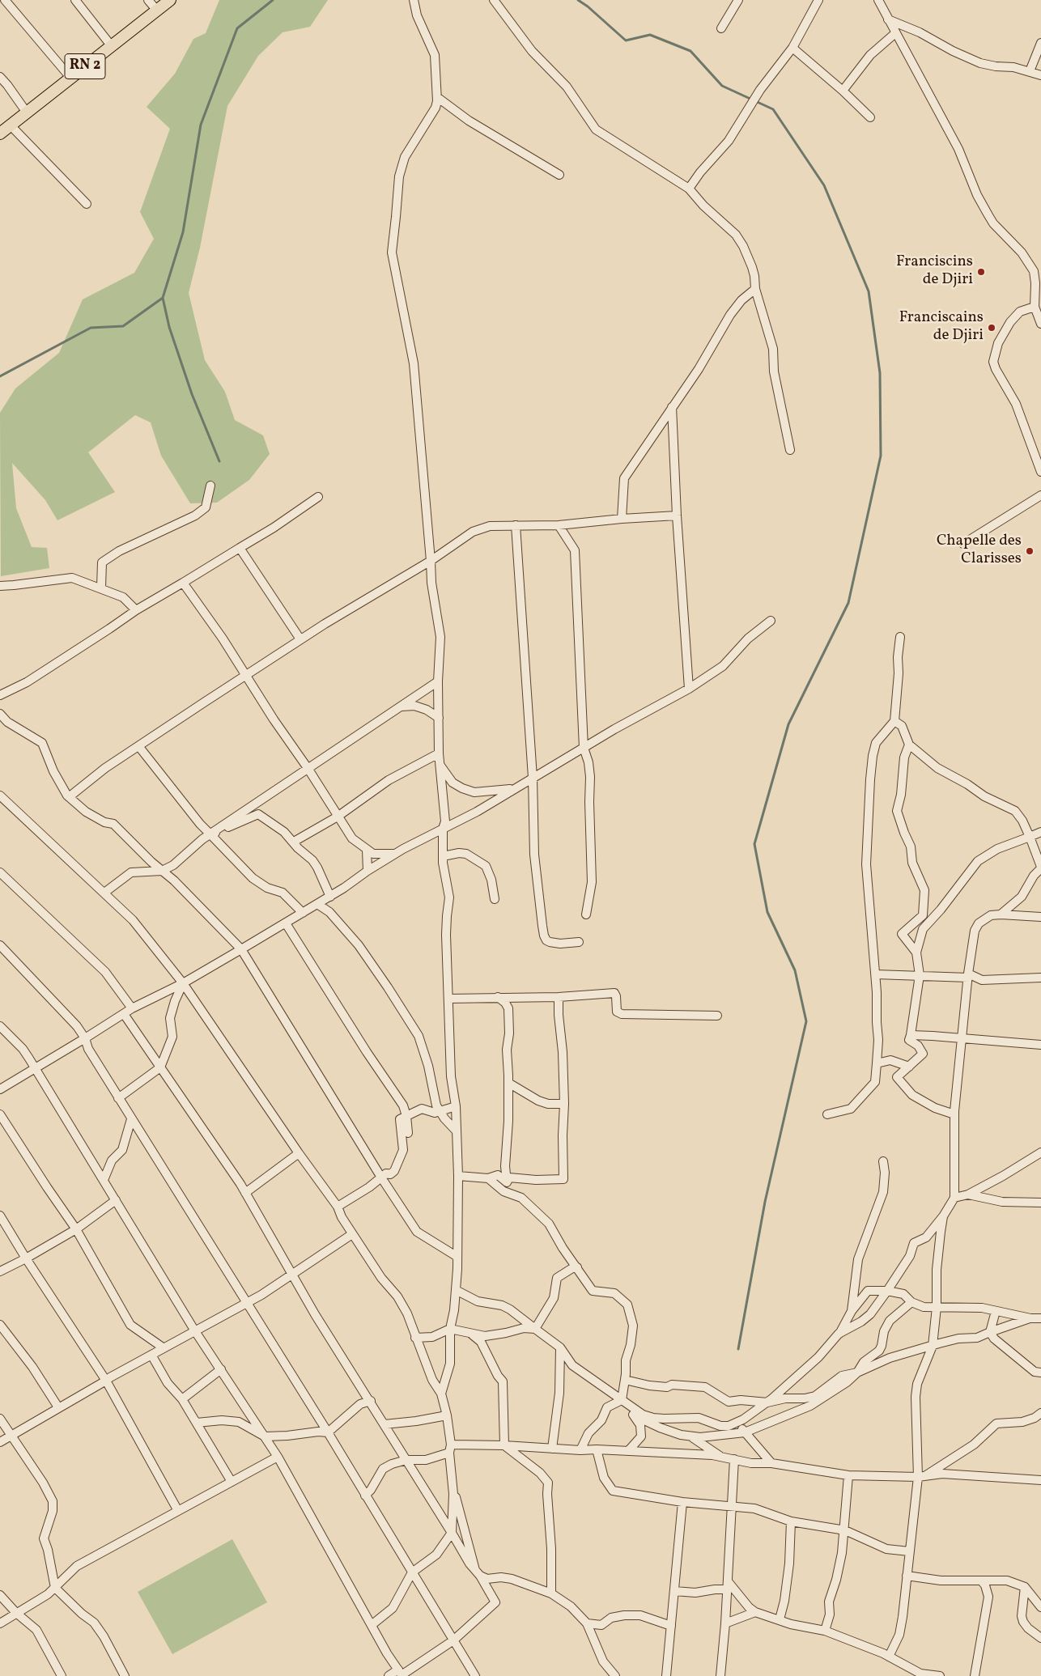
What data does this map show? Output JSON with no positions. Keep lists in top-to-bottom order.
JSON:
{
  "streets": {
    "highway": ["RN 2"]
  },
  "places": ["Franciscins de Djiri", "Franciscains de Djiri", "Chapelle des Clarisses"]
}
